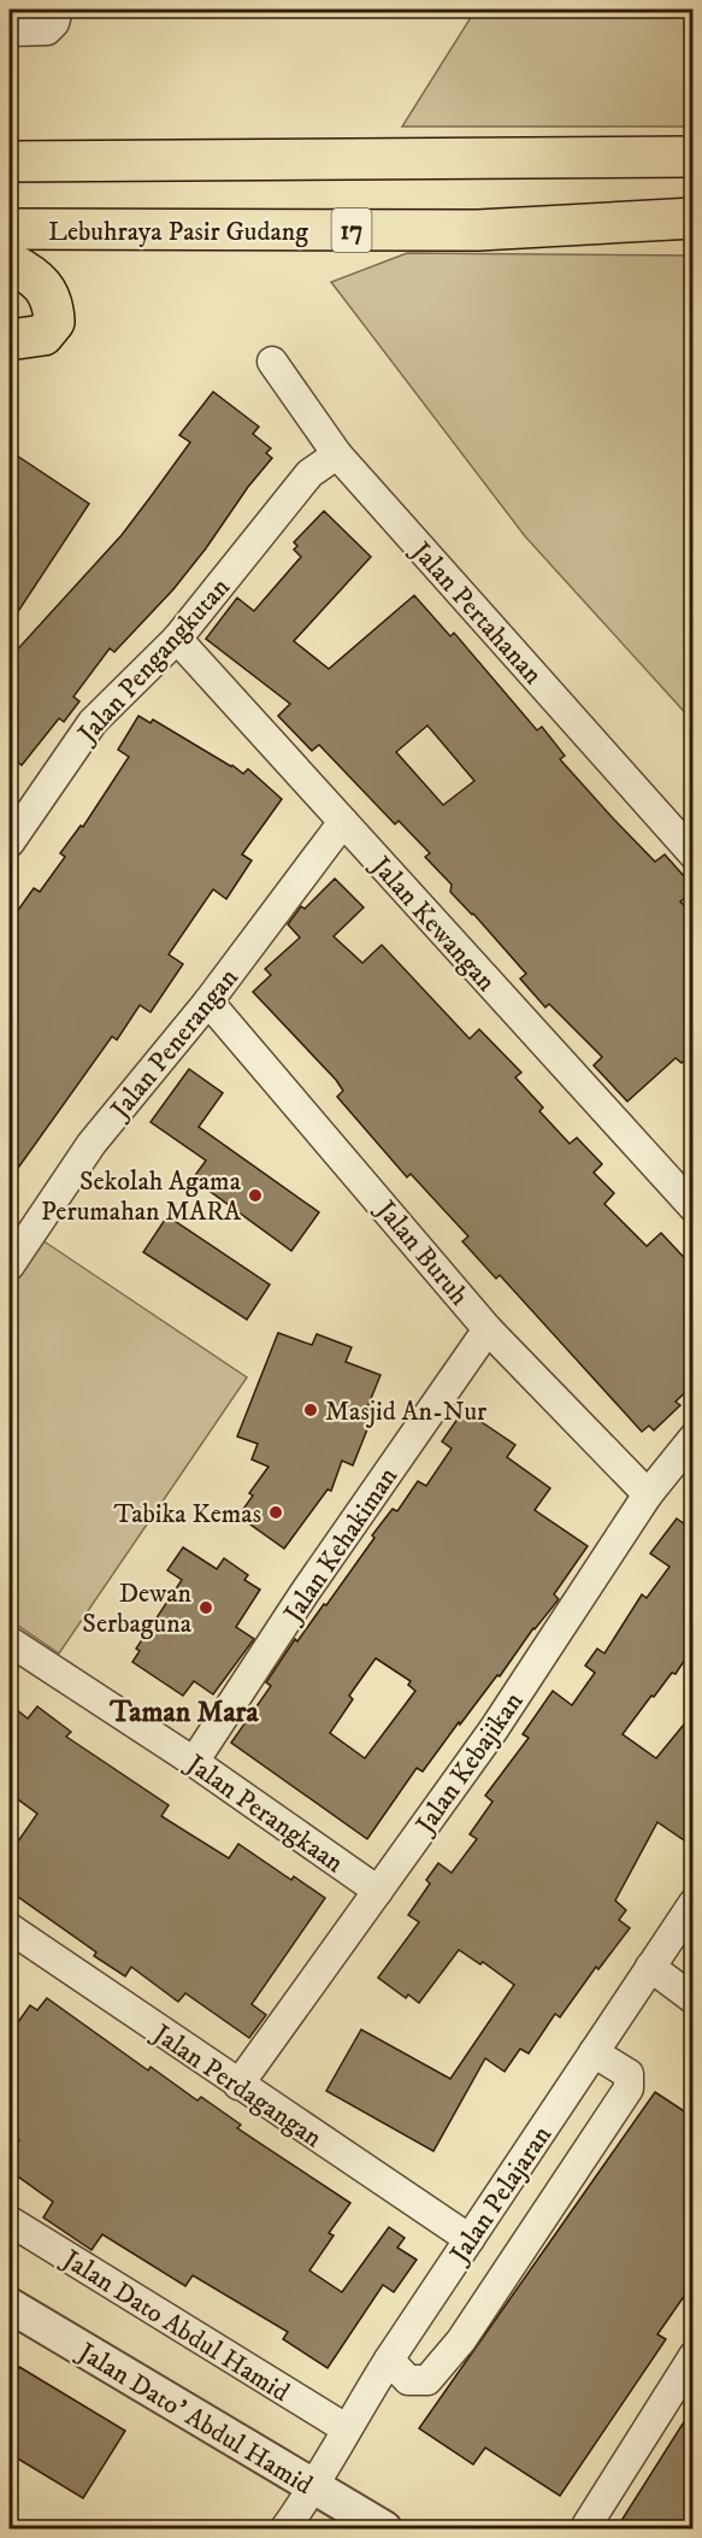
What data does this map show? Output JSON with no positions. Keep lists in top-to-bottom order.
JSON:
{
  "streets": {
    "highway": ["Lebuhraya Pasir Gudang", "17"],
    "street": [
      "Jalan Pertahanan",
      "Jalan Pengangkutan",
      "Jalan Kewangan",
      "Jalan Penerangan",
      "Jalan Buruh",
      "Jalan Kehakiman",
      "Jalan Kebajikan",
      "Jalan Perangkaan",
      "Jalan Perdagangan",
      "Jalan Pelajaran",
      "Jalan Dato Abdul Hamid",
      "Jalan Dato' Abdul Hamid"
    ]
  },
  "crossings": [
    ["Jalan Pertahanan", "Jalan Pengangkutan"],
    ["Jalan Pengangkutan", "Jalan Kewangan"],
    ["Jalan Kewangan", "Jalan Penerangan"],
    ["Jalan Penerangan", "Jalan Buruh"],
    ["Jalan Buruh", "Jalan Kehakiman"],
    ["Jalan Buruh", "Jalan Kebajikan"],
    ["Jalan Kehakiman", "Jalan Perangkaan"],
    ["Jalan Kebajikan", "Jalan Perangkaan"],
    ["Jalan Kebajikan", "Jalan Perdagangan"],
    ["Jalan Perdagangan", "Jalan Pelajaran"],
    ["Jalan Pelajaran", "Jalan Dato Abdul Hamid"],
    ["Jalan Pelajaran", "Jalan Dato' Abdul Hamid"]
  ],
  "districts": ["Taman Mara"],
  "places": [
    "Sekolah Agama Perumahan MARA",
    "Masjid An-Nur",
    "Tabika Kemas",
    "Dewan Serbaguna"
  ]
}
